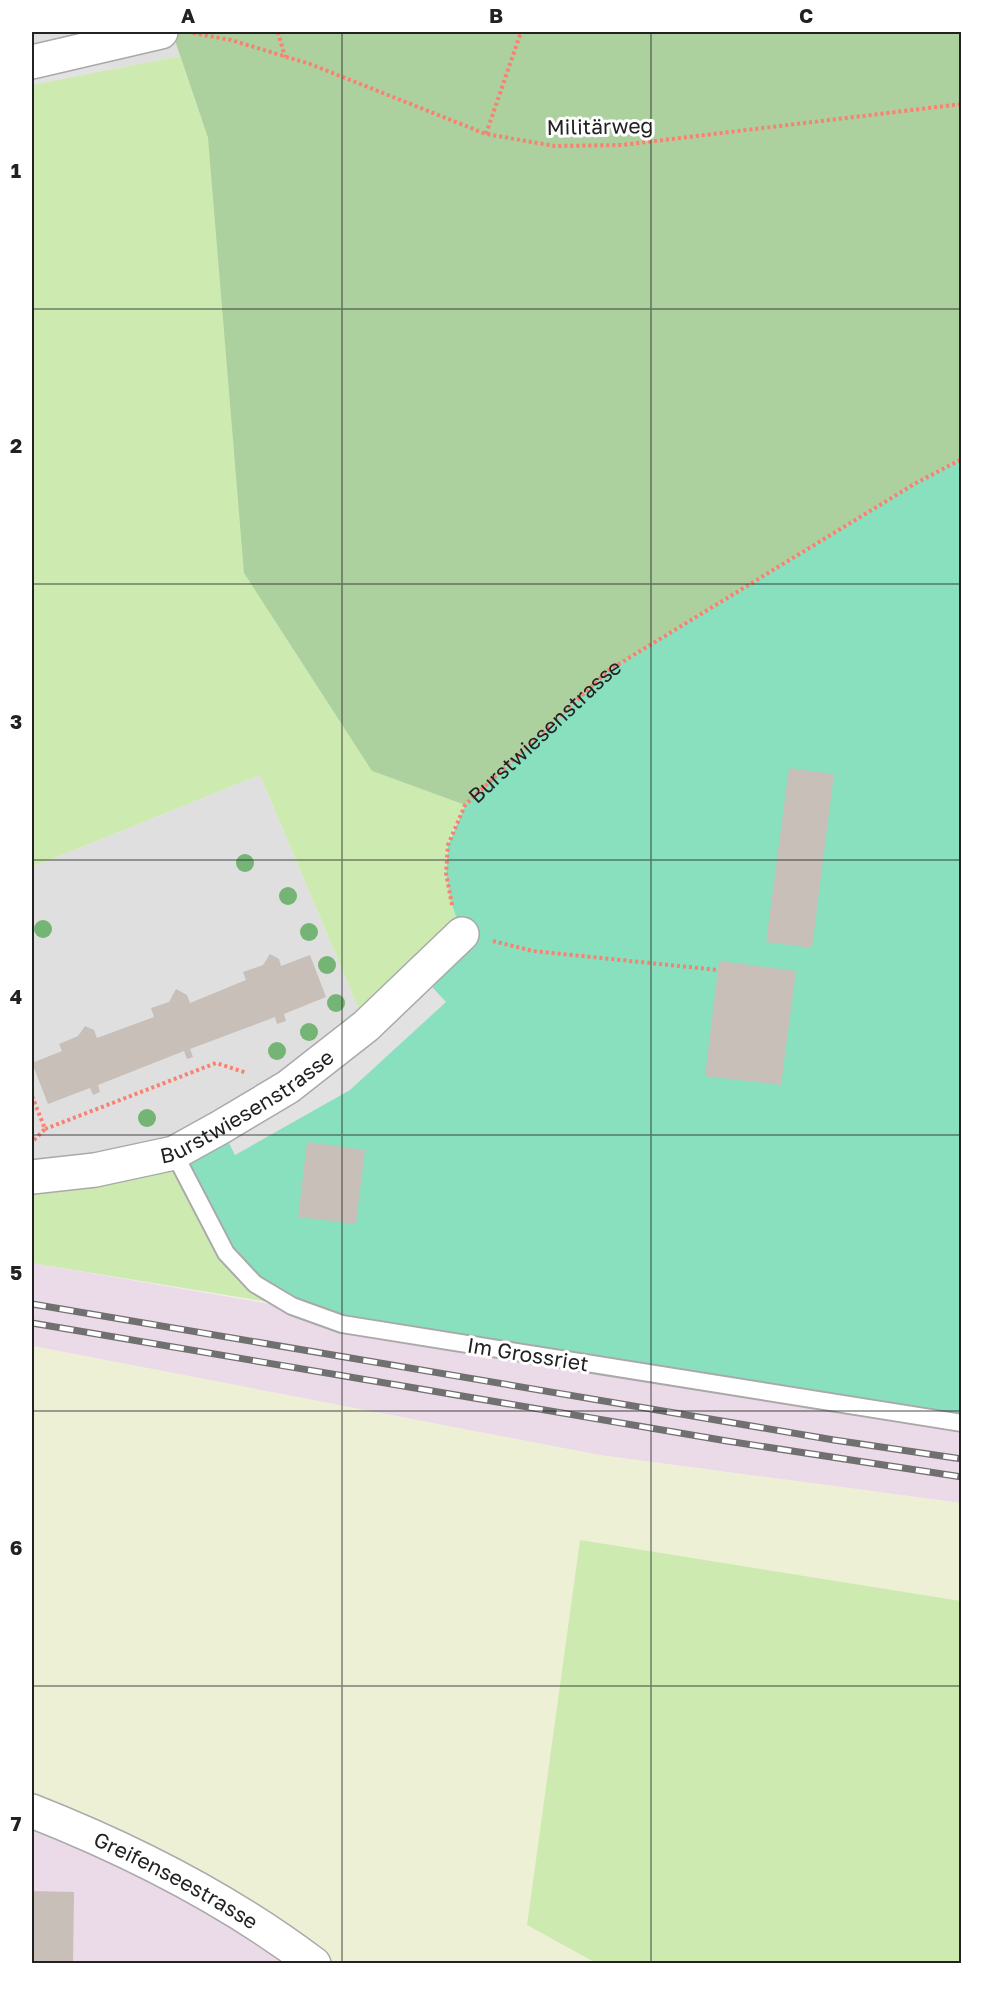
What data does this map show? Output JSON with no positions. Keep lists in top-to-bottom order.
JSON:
{
  "streets": {
    "street": ["Burstwiesenstrasse", "Greifenseestrasse"],
    "lane": ["Im Grossriet"],
    "path": ["Militärweg"]
  },
  "crossings": [
    ["Burstwiesenstrasse", "Im Grossriet"]
  ],
  "grid": {
    "columns": ["A", "B", "C"],
    "rows": [
      "1",
      "2",
      "3",
      "4",
      "5",
      "6",
      "7"
    ]
  }
}
